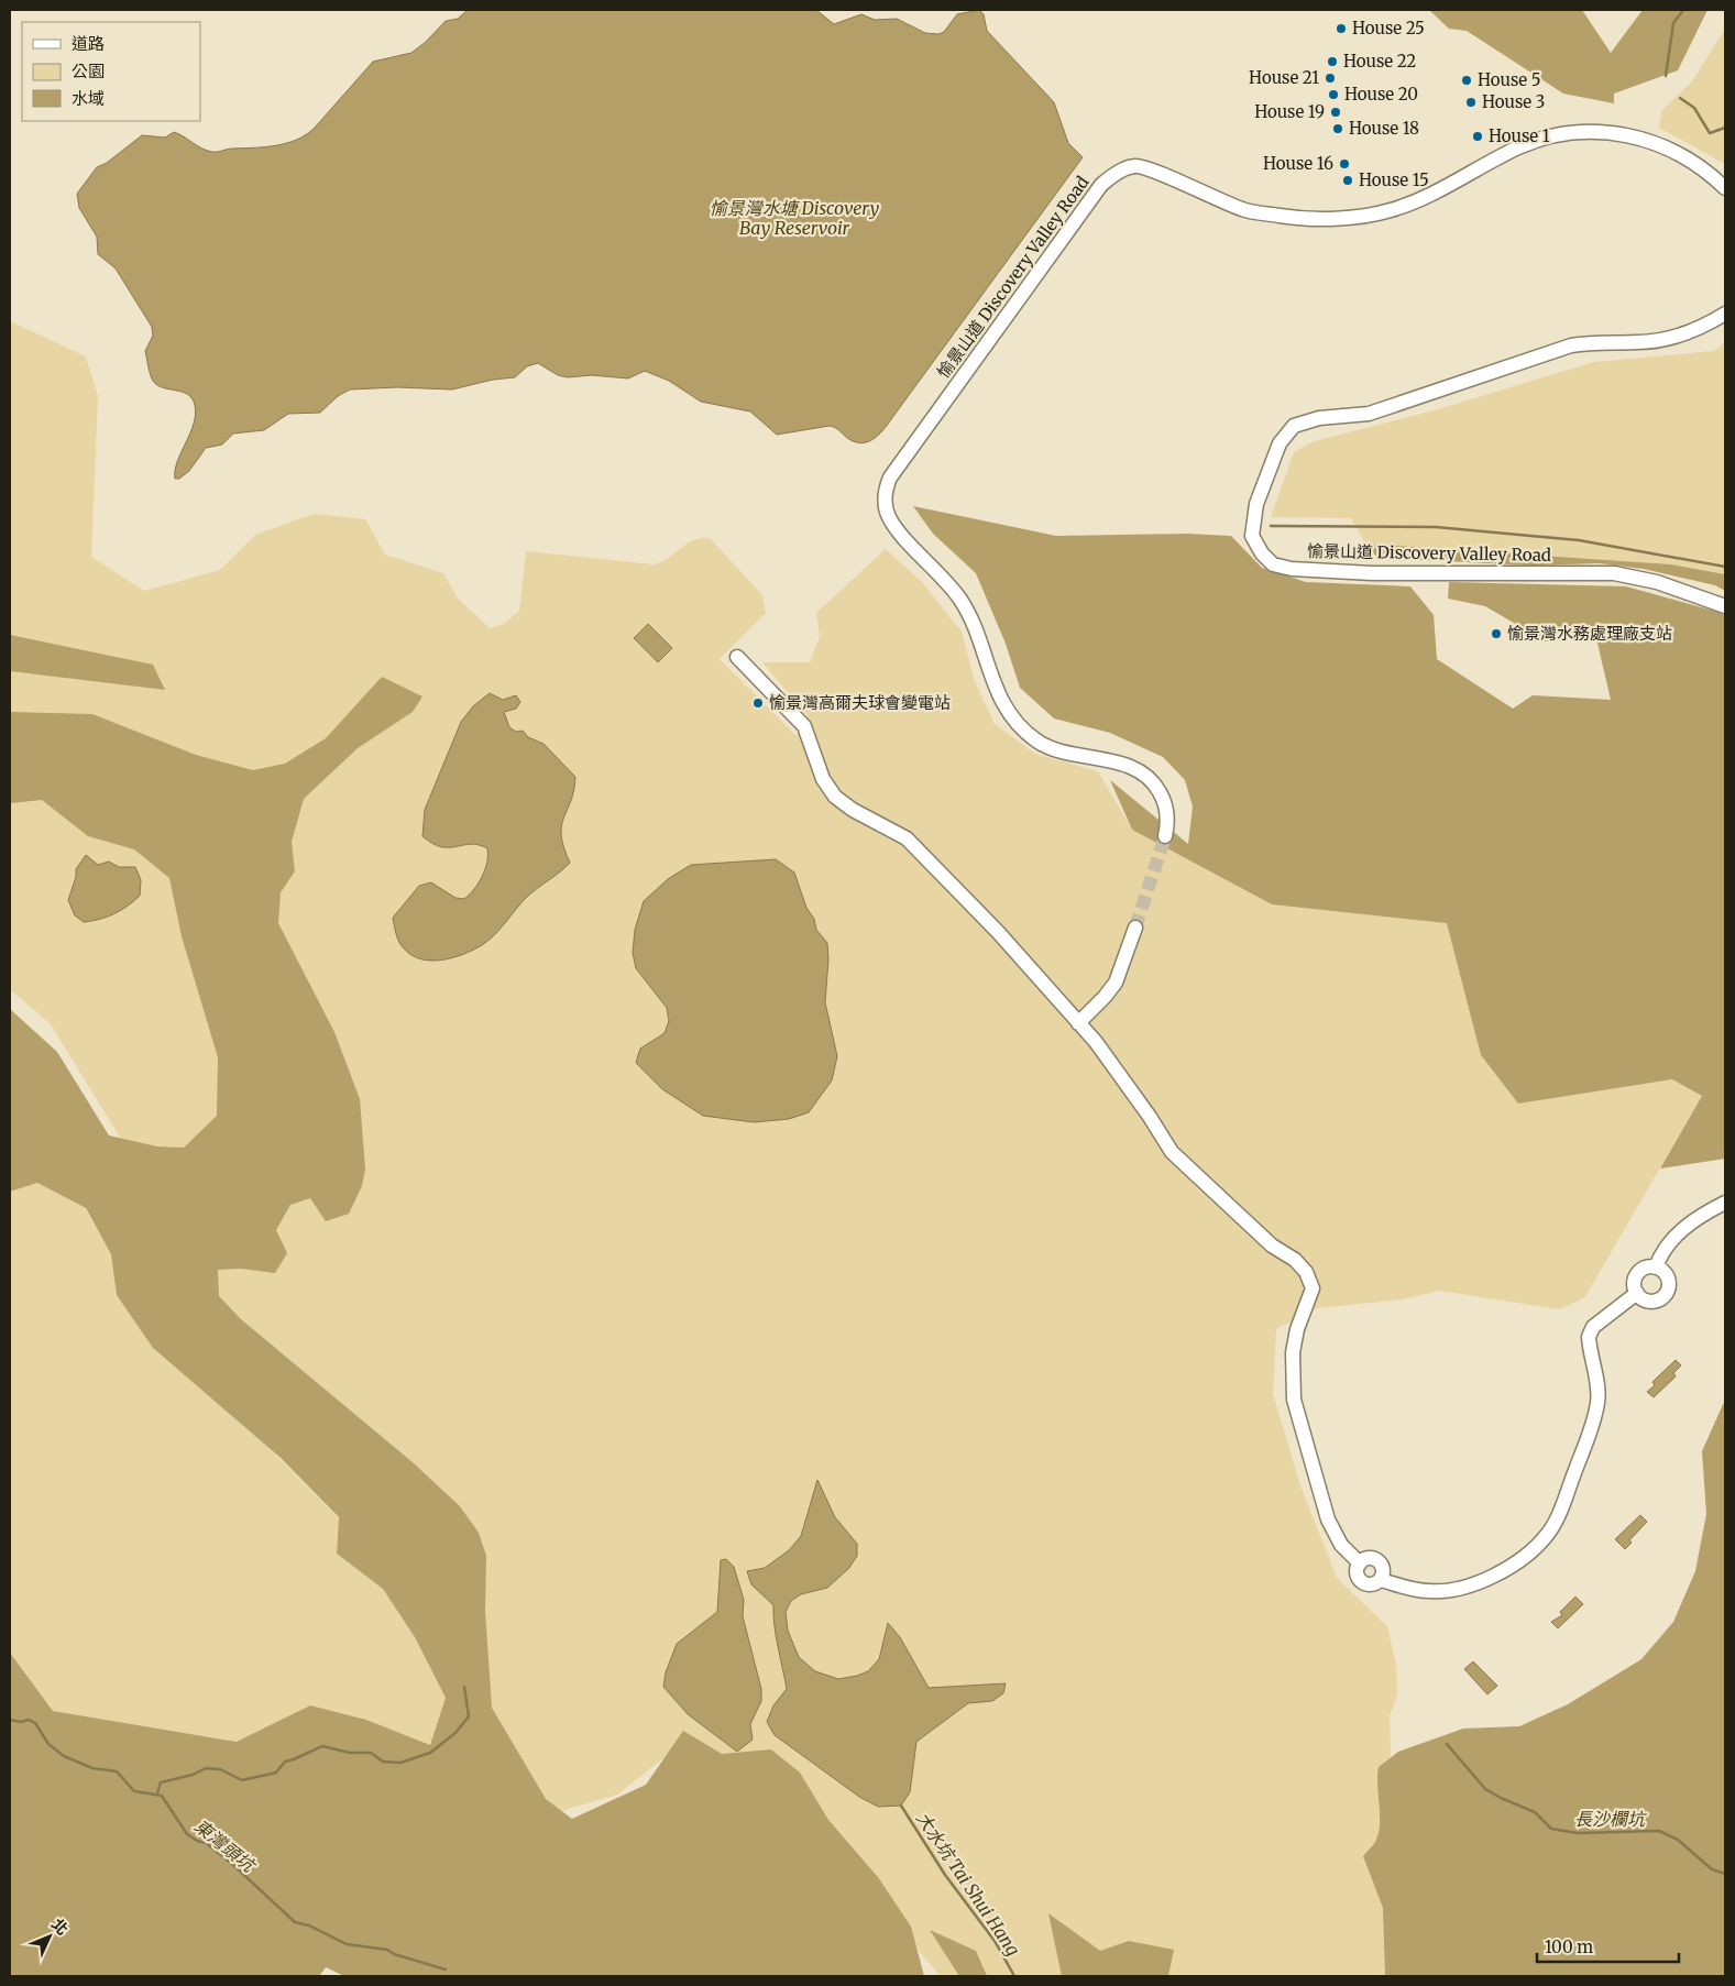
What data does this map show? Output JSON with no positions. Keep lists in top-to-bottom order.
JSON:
{
  "streets": {
    "street": ["愉景山道 Discovery Valley Road"]
  },
  "water": [
    "愉景灣水塘 Discovery Bay Reservoir",
    "長沙欄坑",
    "東灣頭坑",
    "大水坑 Tai Shui Hang"
  ],
  "places": [
    "House 25",
    "House 22",
    "House 21",
    "House 5",
    "House 20",
    "House 3",
    "House 19",
    "House 18",
    "House 1",
    "House 16",
    "House 15",
    "愉景灣水務處理廠支站",
    "愉景灣高爾夫球會變電站"
  ],
  "legend": ["道路", "公園", "水域"],
  "scale_bar": "100 m",
  "north": "top right"
}
